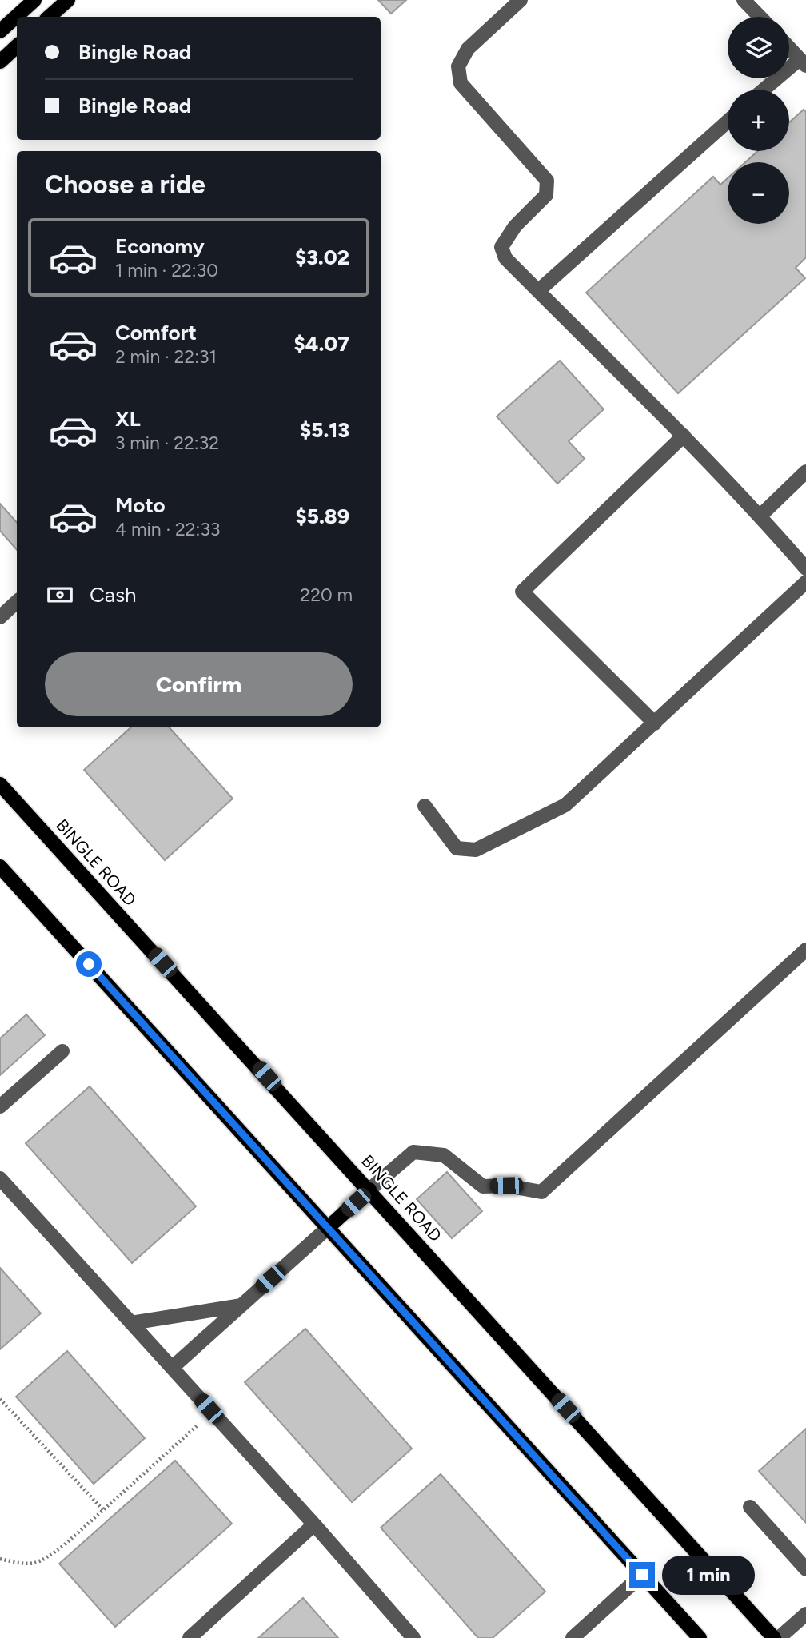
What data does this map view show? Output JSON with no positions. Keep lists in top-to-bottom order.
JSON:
{
  "streets": {
    "main road": ["BINGLE ROAD"]
  },
  "page": {
    "map_buttons": ["+", "−"],
    "banner": ["Bingle Road", "Bingle Road"],
    "heading": "Choose a ride",
    "list": [
      {
        "name": "Economy",
        "note": "1 min · 22:30",
        "value": "$3.02"
      },
      {
        "name": "Comfort",
        "note": "2 min · 22:31",
        "value": "$4.07"
      },
      {
        "name": "XL",
        "note": "3 min · 22:32",
        "value": "$5.13"
      },
      {
        "name": "Moto",
        "note": "4 min · 22:33",
        "value": "$5.89"
      }
    ],
    "pay": ["Cash", "220 m"],
    "buttons": "Confirm",
    "bubble": "1 min"
  }
}
